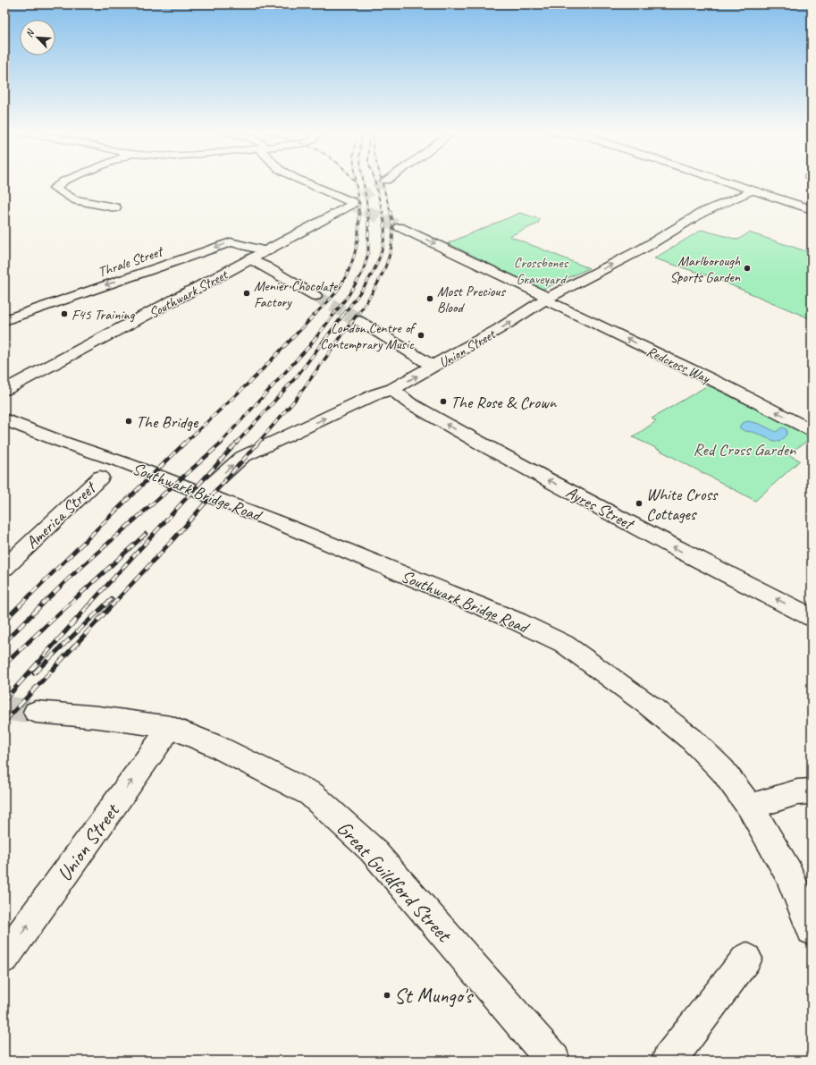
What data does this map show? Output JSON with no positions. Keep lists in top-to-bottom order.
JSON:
{
  "streets": {
    "street": [
      "Thrale Street",
      "Southwark Street",
      "Union Street",
      "Redcross Way",
      "Southwark Bridge Road",
      "Ayres Street",
      "America Street",
      "Great Guildford Street"
    ]
  },
  "crossings": [
    ["Thrale Street", "Southwark Street"],
    ["Union Street", "Redcross Way"],
    ["Union Street", "Southwark Bridge Road"],
    ["Union Street", "Ayres Street"],
    ["Union Street", "Great Guildford Street"]
  ],
  "one_way": ["Thrale Street", "Union Street", "Ayres Street"],
  "parks": ["Crossbones Graveyard", "Red Cross Garden"],
  "places": [
    "Marlborough Sports Garden",
    "Menier Chocolate Factory",
    "Most Precious Blood",
    "F45 Training",
    "London Centre of Contemprary Music",
    "The Rose & Crown",
    "The Bridge",
    "White Cross Cottages",
    "St Mungo's"
  ],
  "north": "top left"
}
